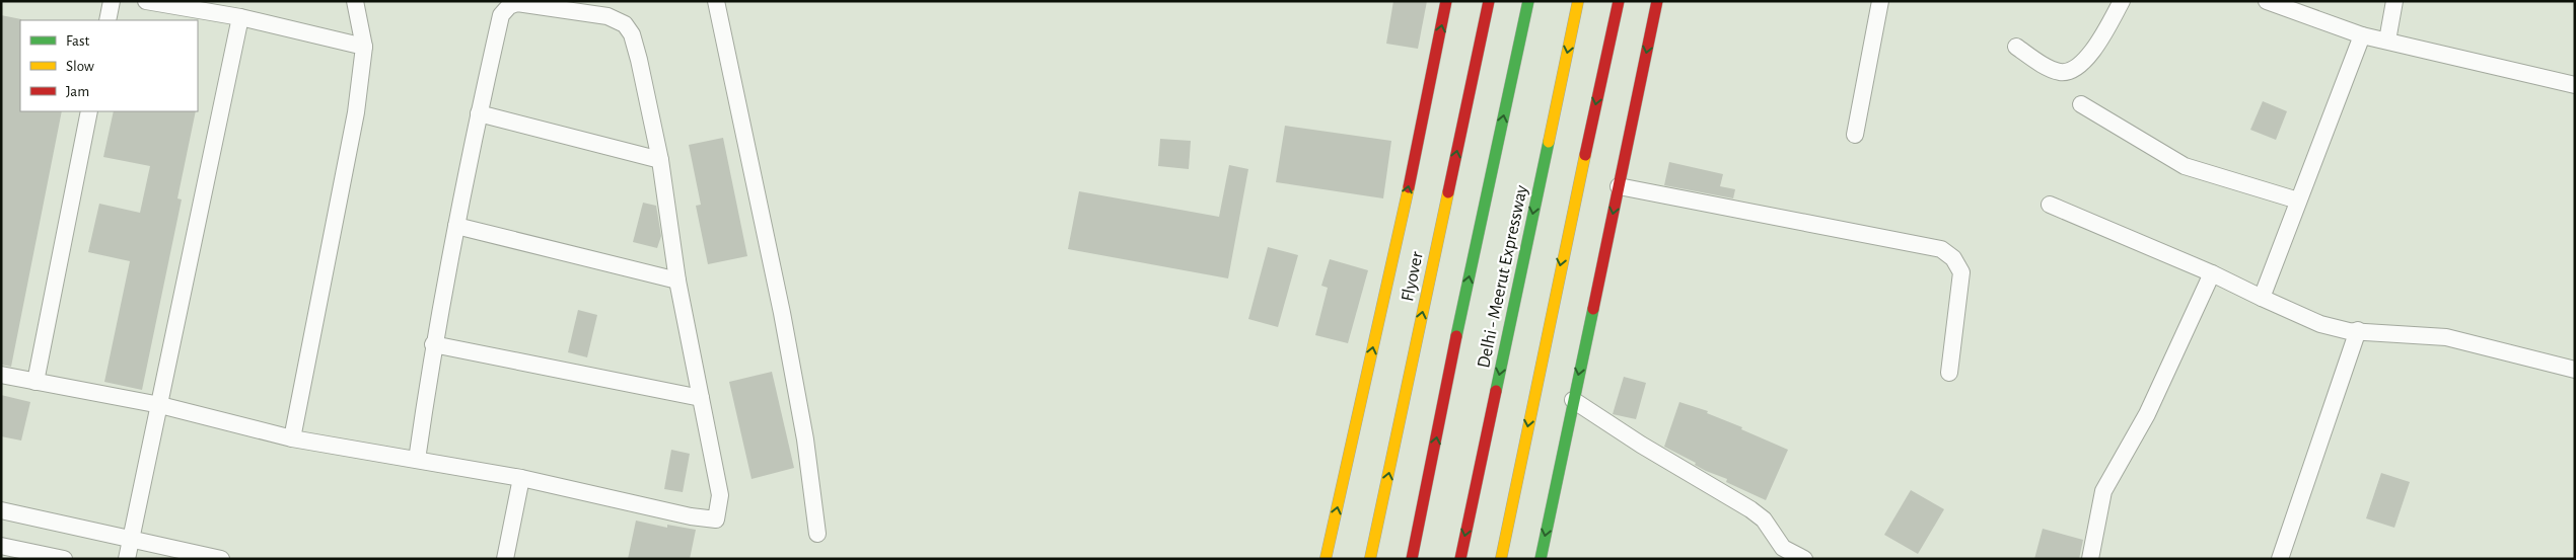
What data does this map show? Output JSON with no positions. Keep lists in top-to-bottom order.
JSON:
{
  "streets": {
    "main road": ["Flyover", "Delhi - Meerut Expressway"]
  },
  "legend": ["Fast", "Slow", "Jam"]
}
